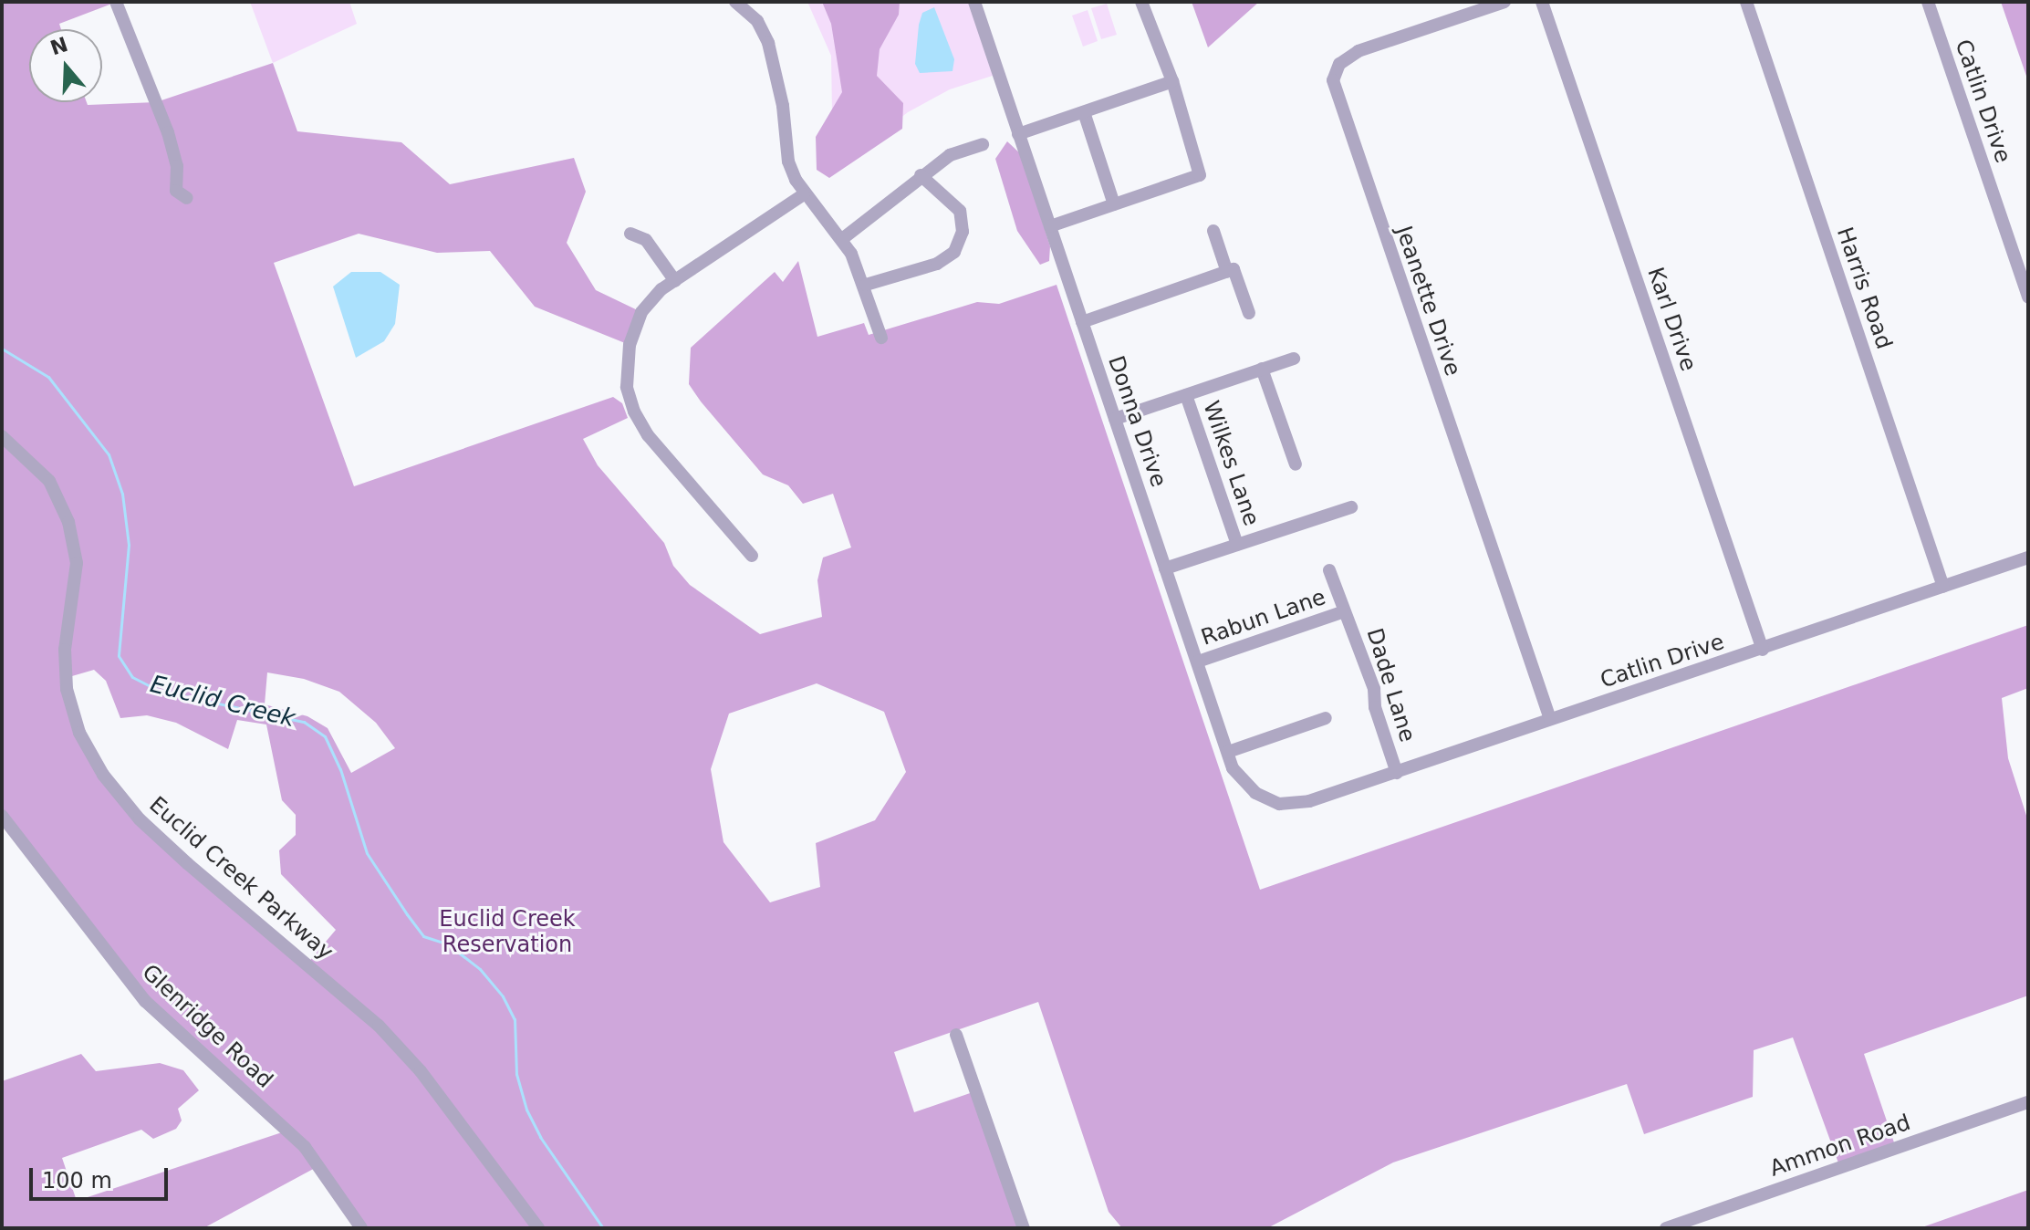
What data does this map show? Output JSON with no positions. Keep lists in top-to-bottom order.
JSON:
{
  "streets": {
    "street": [
      "Catlin Drive",
      "Harris Road",
      "Jeanette Drive",
      "Karl Drive",
      "Donna Drive",
      "Wilkes Lane",
      "Rabun Lane",
      "Dade Lane",
      "Euclid Creek Parkway",
      "Glenridge Road",
      "Ammon Road"
    ]
  },
  "crossings": [
    ["Catlin Drive", "Harris Road"],
    ["Catlin Drive", "Jeanette Drive"],
    ["Catlin Drive", "Karl Drive"],
    ["Catlin Drive", "Donna Drive"],
    ["Catlin Drive", "Dade Lane"],
    ["Donna Drive", "Rabun Lane"],
    ["Rabun Lane", "Dade Lane"]
  ],
  "water": ["Euclid Creek"],
  "parks": ["Euclid Creek Reservation"],
  "scale_bar": "100 m",
  "north": "top"
}
